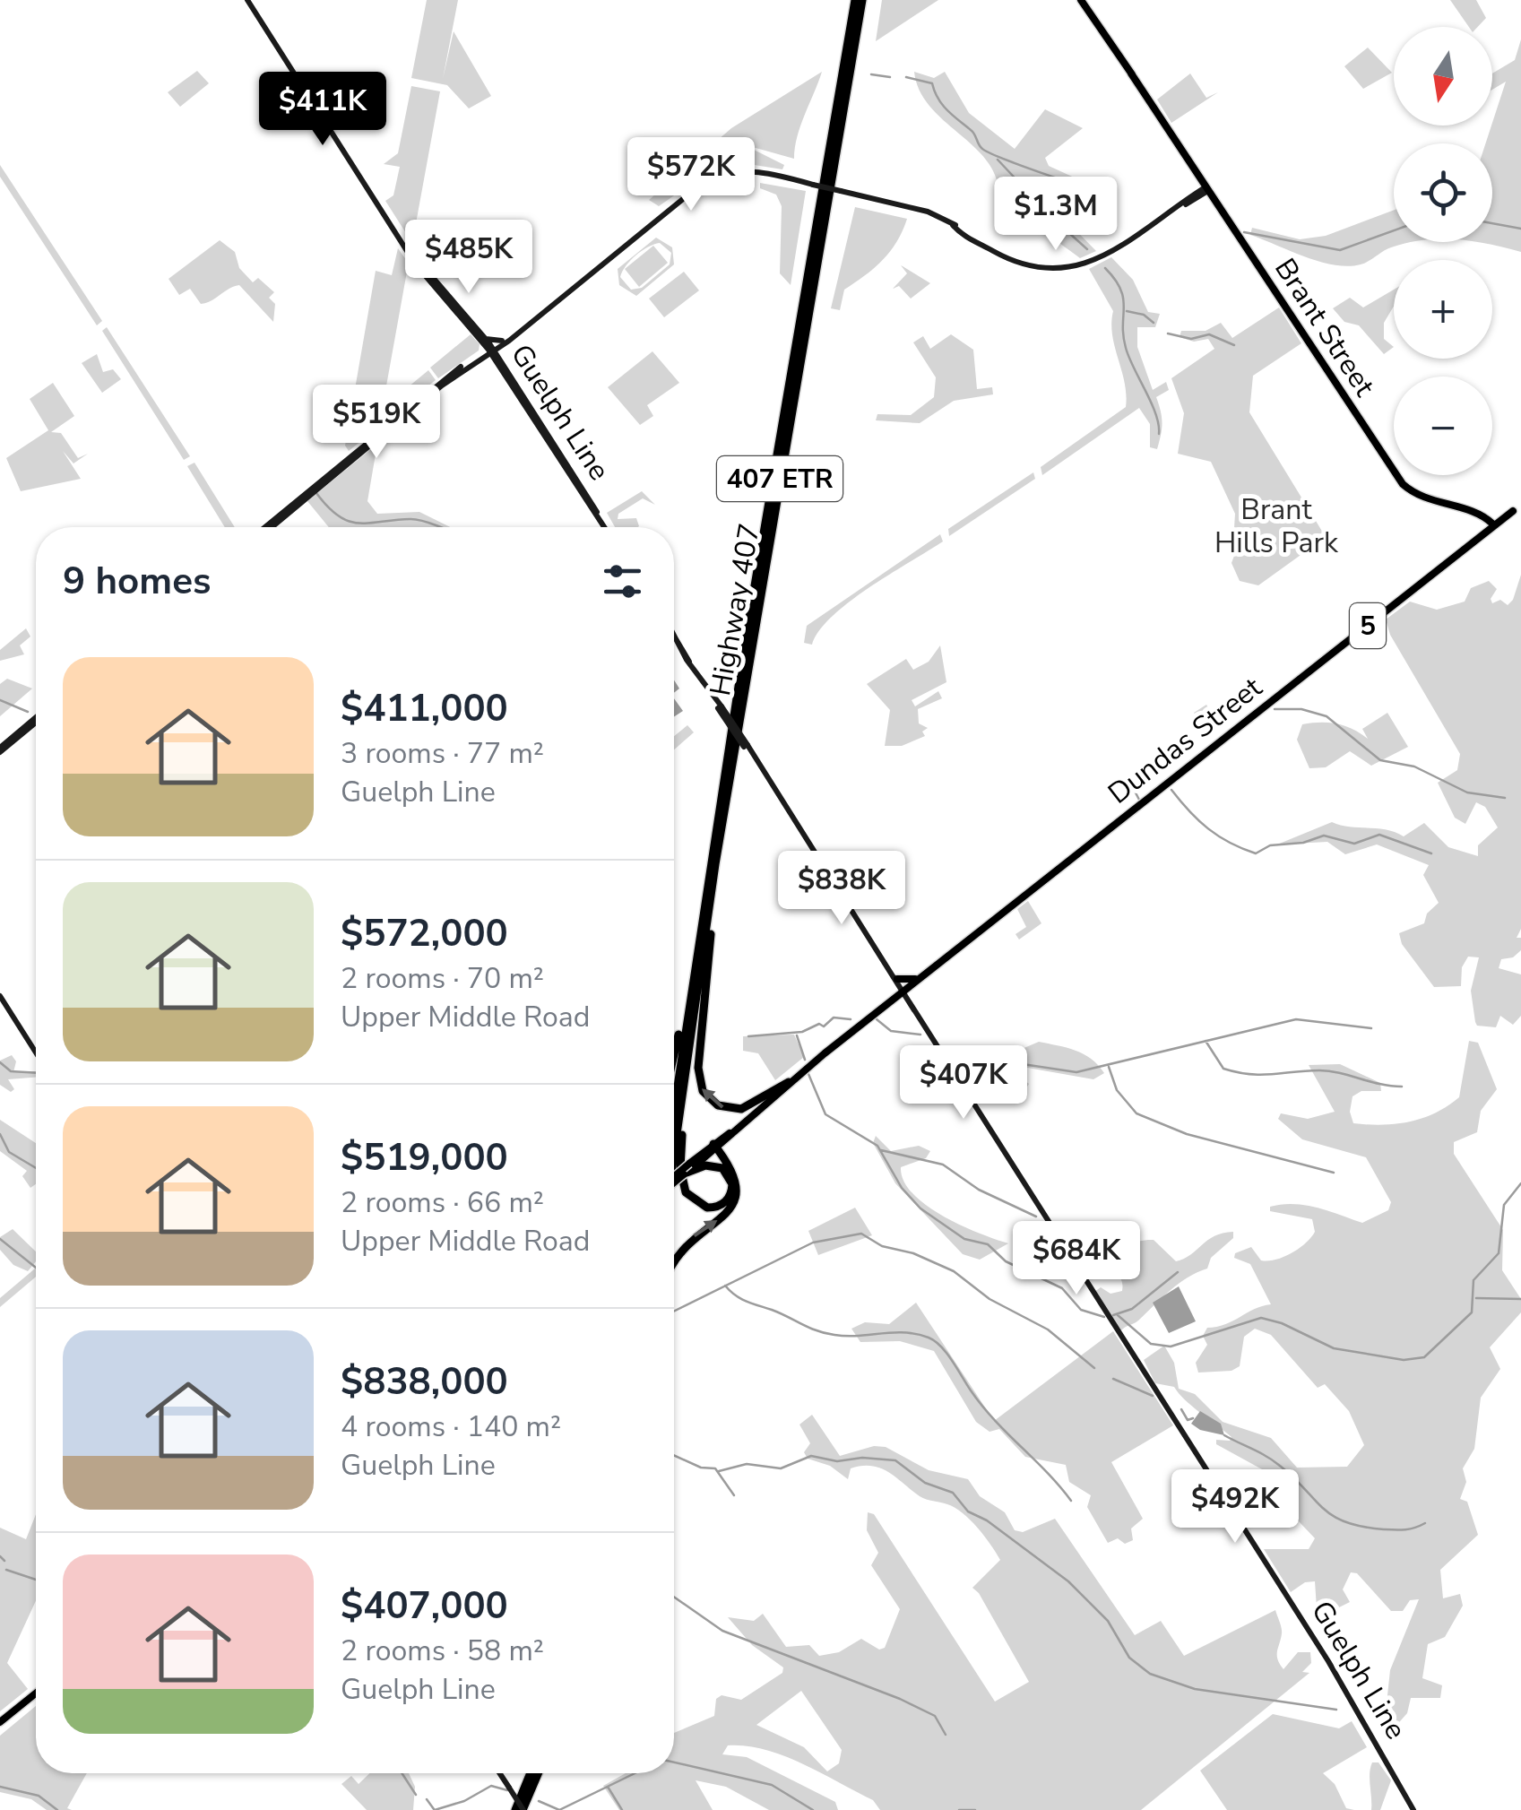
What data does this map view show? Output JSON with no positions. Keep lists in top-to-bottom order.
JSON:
{
  "streets": {
    "highway": ["407 ETR", "Highway 407"],
    "main road": [
      "Brant Street",
      "Guelph Line",
      "5",
      "Dundas Street"
    ]
  },
  "crossings": [
    ["Brant Street", "Dundas Street"],
    ["Guelph Line", "Dundas Street"]
  ],
  "parks": ["Brant Hills Park"],
  "north": "bottom",
  "page": {
    "map_buttons": ["+", "−"],
    "price": [
      "$411K",
      "$572K",
      "$1.3M",
      "$485K",
      "$519K",
      "$838K",
      "$407K",
      "$684K",
      "$492K"
    ],
    "heading": "9 homes",
    "list": [
      {
        "name": "$411,000",
        "note": "3 rooms · 77 m² · Guelph Line"
      },
      {
        "name": "$572,000",
        "note": "2 rooms · 70 m² · Upper Middle Road"
      },
      {
        "name": "$519,000",
        "note": "2 rooms · 66 m² · Upper Middle Road"
      },
      {
        "name": "$838,000",
        "note": "4 rooms · 140 m² · Guelph Line"
      },
      {
        "name": "$407,000",
        "note": "2 rooms · 58 m² · Guelph Line"
      }
    ]
  }
}
